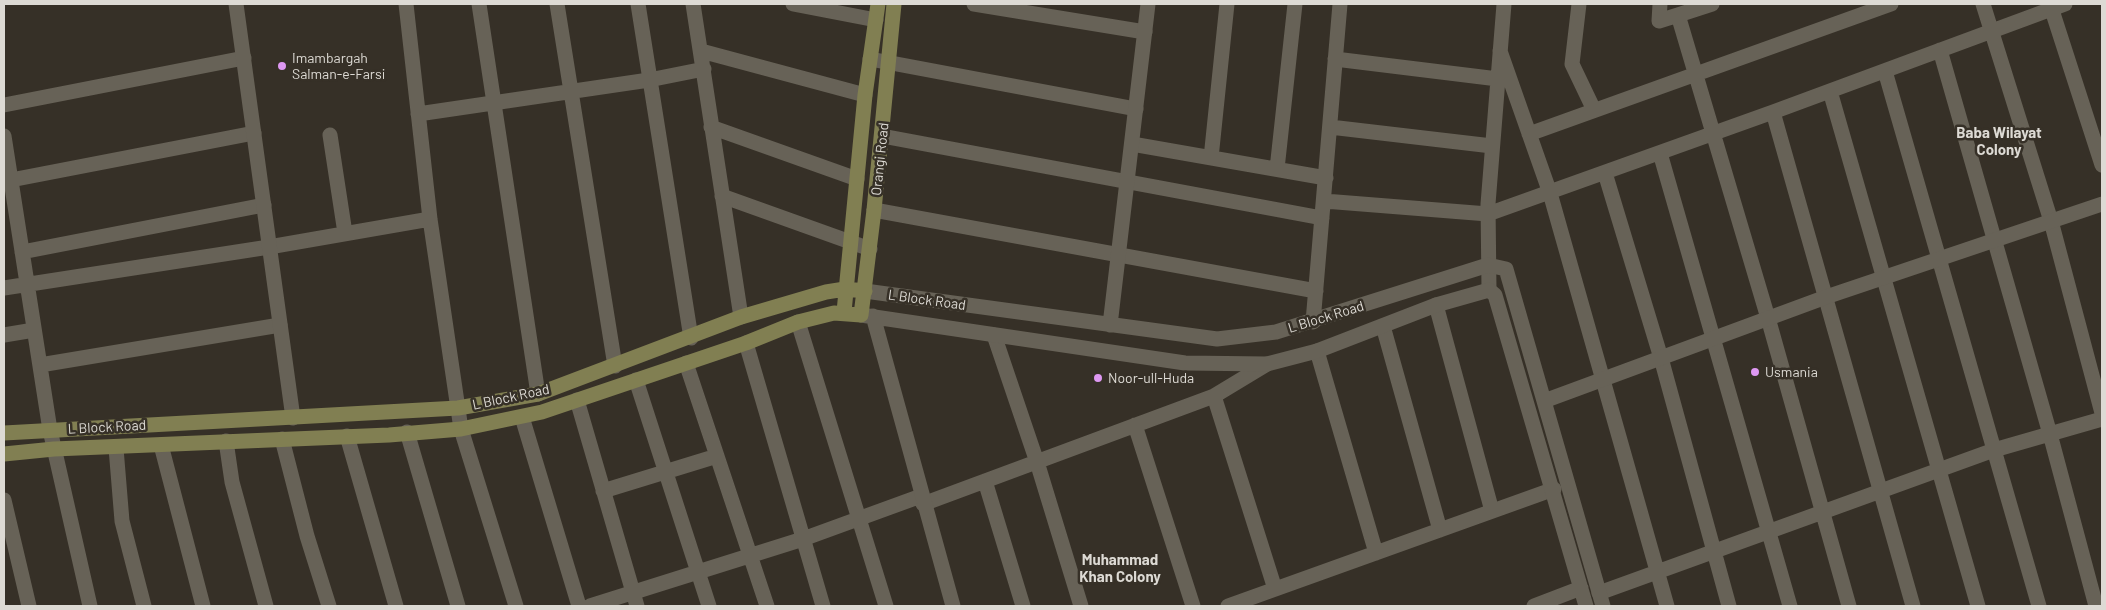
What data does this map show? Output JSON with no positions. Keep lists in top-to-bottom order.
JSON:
{
  "streets": {
    "main road": ["Orangi Road", "L Block Road"]
  },
  "crossings": [
    ["Orangi Road", "L Block Road"]
  ],
  "districts": ["Baba Wilayat Colony", "Muhammad Khan Colony"],
  "places": ["Imambargah Salman-e-Farsi", "Usmania", "Noor-ull-Huda"]
}
